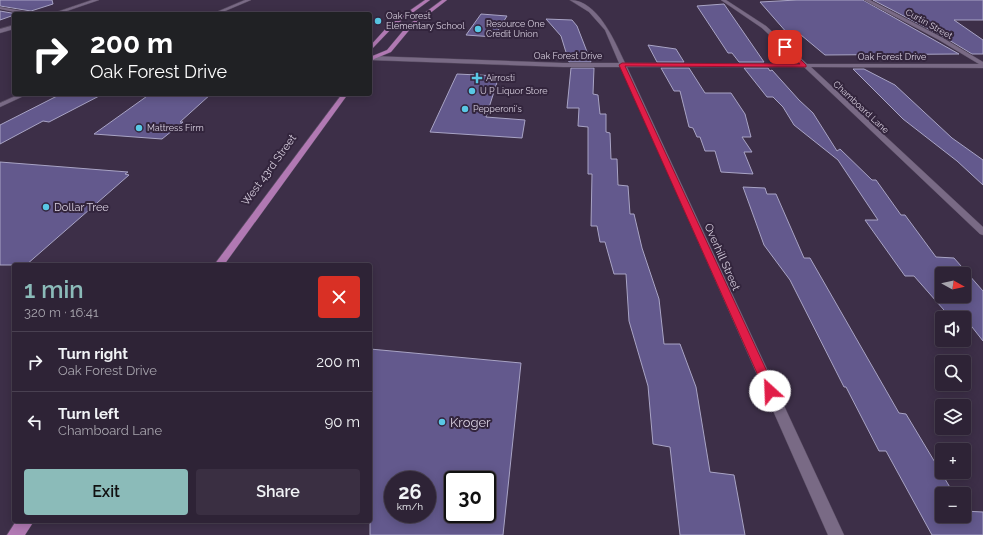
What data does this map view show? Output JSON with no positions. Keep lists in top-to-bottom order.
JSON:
{
  "streets": {
    "main road": ["West 43rd Street"],
    "street": [
      "Curtin Street",
      "Oak Forest Drive",
      "Chamboard Lane",
      "Overhill Street"
    ]
  },
  "crossings": [
    ["Curtin Street", "Oak Forest Drive"],
    ["Oak Forest Drive", "Chamboard Lane"],
    ["Oak Forest Drive", "Overhill Street"]
  ],
  "places": {
    "other": [
      "Oak Forest Elementary School",
      "Resource One Credit Union",
      "U P Liquor Store",
      "Pepperoni's",
      "Mattress Firm",
      "Dollar Tree",
      "Kroger"
    ],
    "health": ["Airrosti"]
  },
  "north": "right",
  "page": {
    "turn": ["200 m", "Oak Forest Drive"],
    "heading": ["1 min", "320 m · 16:41"],
    "map_buttons": ["+", "−"],
    "list": [
      {
        "name": "Turn right",
        "note": "Oak Forest Drive",
        "value": "200 m"
      },
      {
        "name": "Turn left",
        "note": "Chamboard Lane",
        "value": "90 m"
      }
    ],
    "buttons": ["Exit", "Share"],
    "speed": "26 km/h",
    "limit": "30"
  }
}
